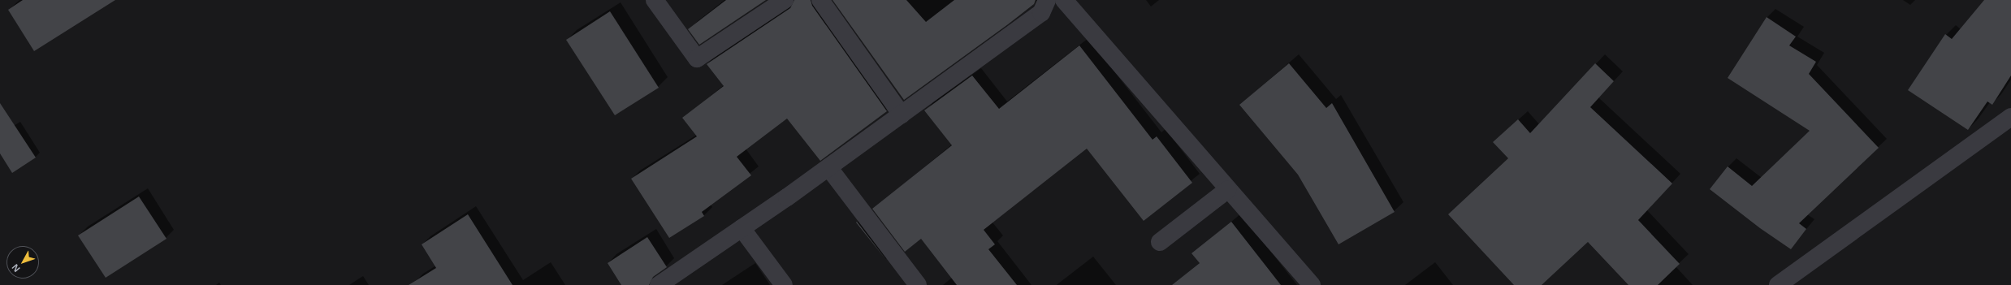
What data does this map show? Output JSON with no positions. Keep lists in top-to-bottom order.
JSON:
{
  "north": "bottom left"
}
